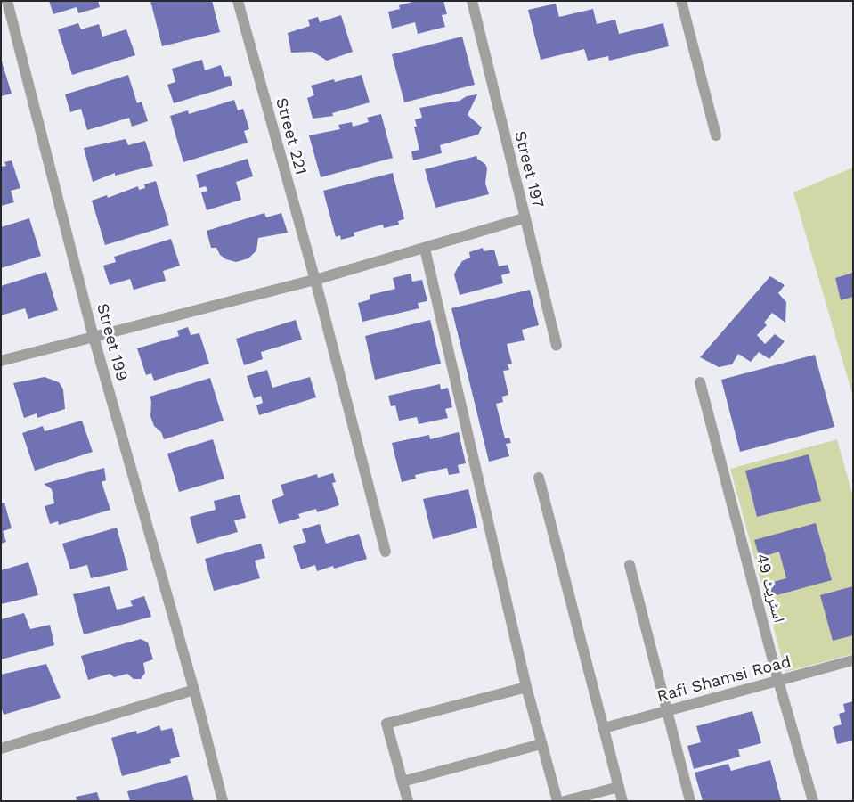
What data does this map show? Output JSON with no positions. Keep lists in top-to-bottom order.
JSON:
{
  "streets": {
    "street": [
      "Street 221",
      "Street 197",
      "Street 199",
      "اسٹریٹ 49",
      "Rafi Shamsi Road"
    ]
  },
  "crossings": [
    ["اسٹریٹ 49", "Rafi Shamsi Road"]
  ]
}
